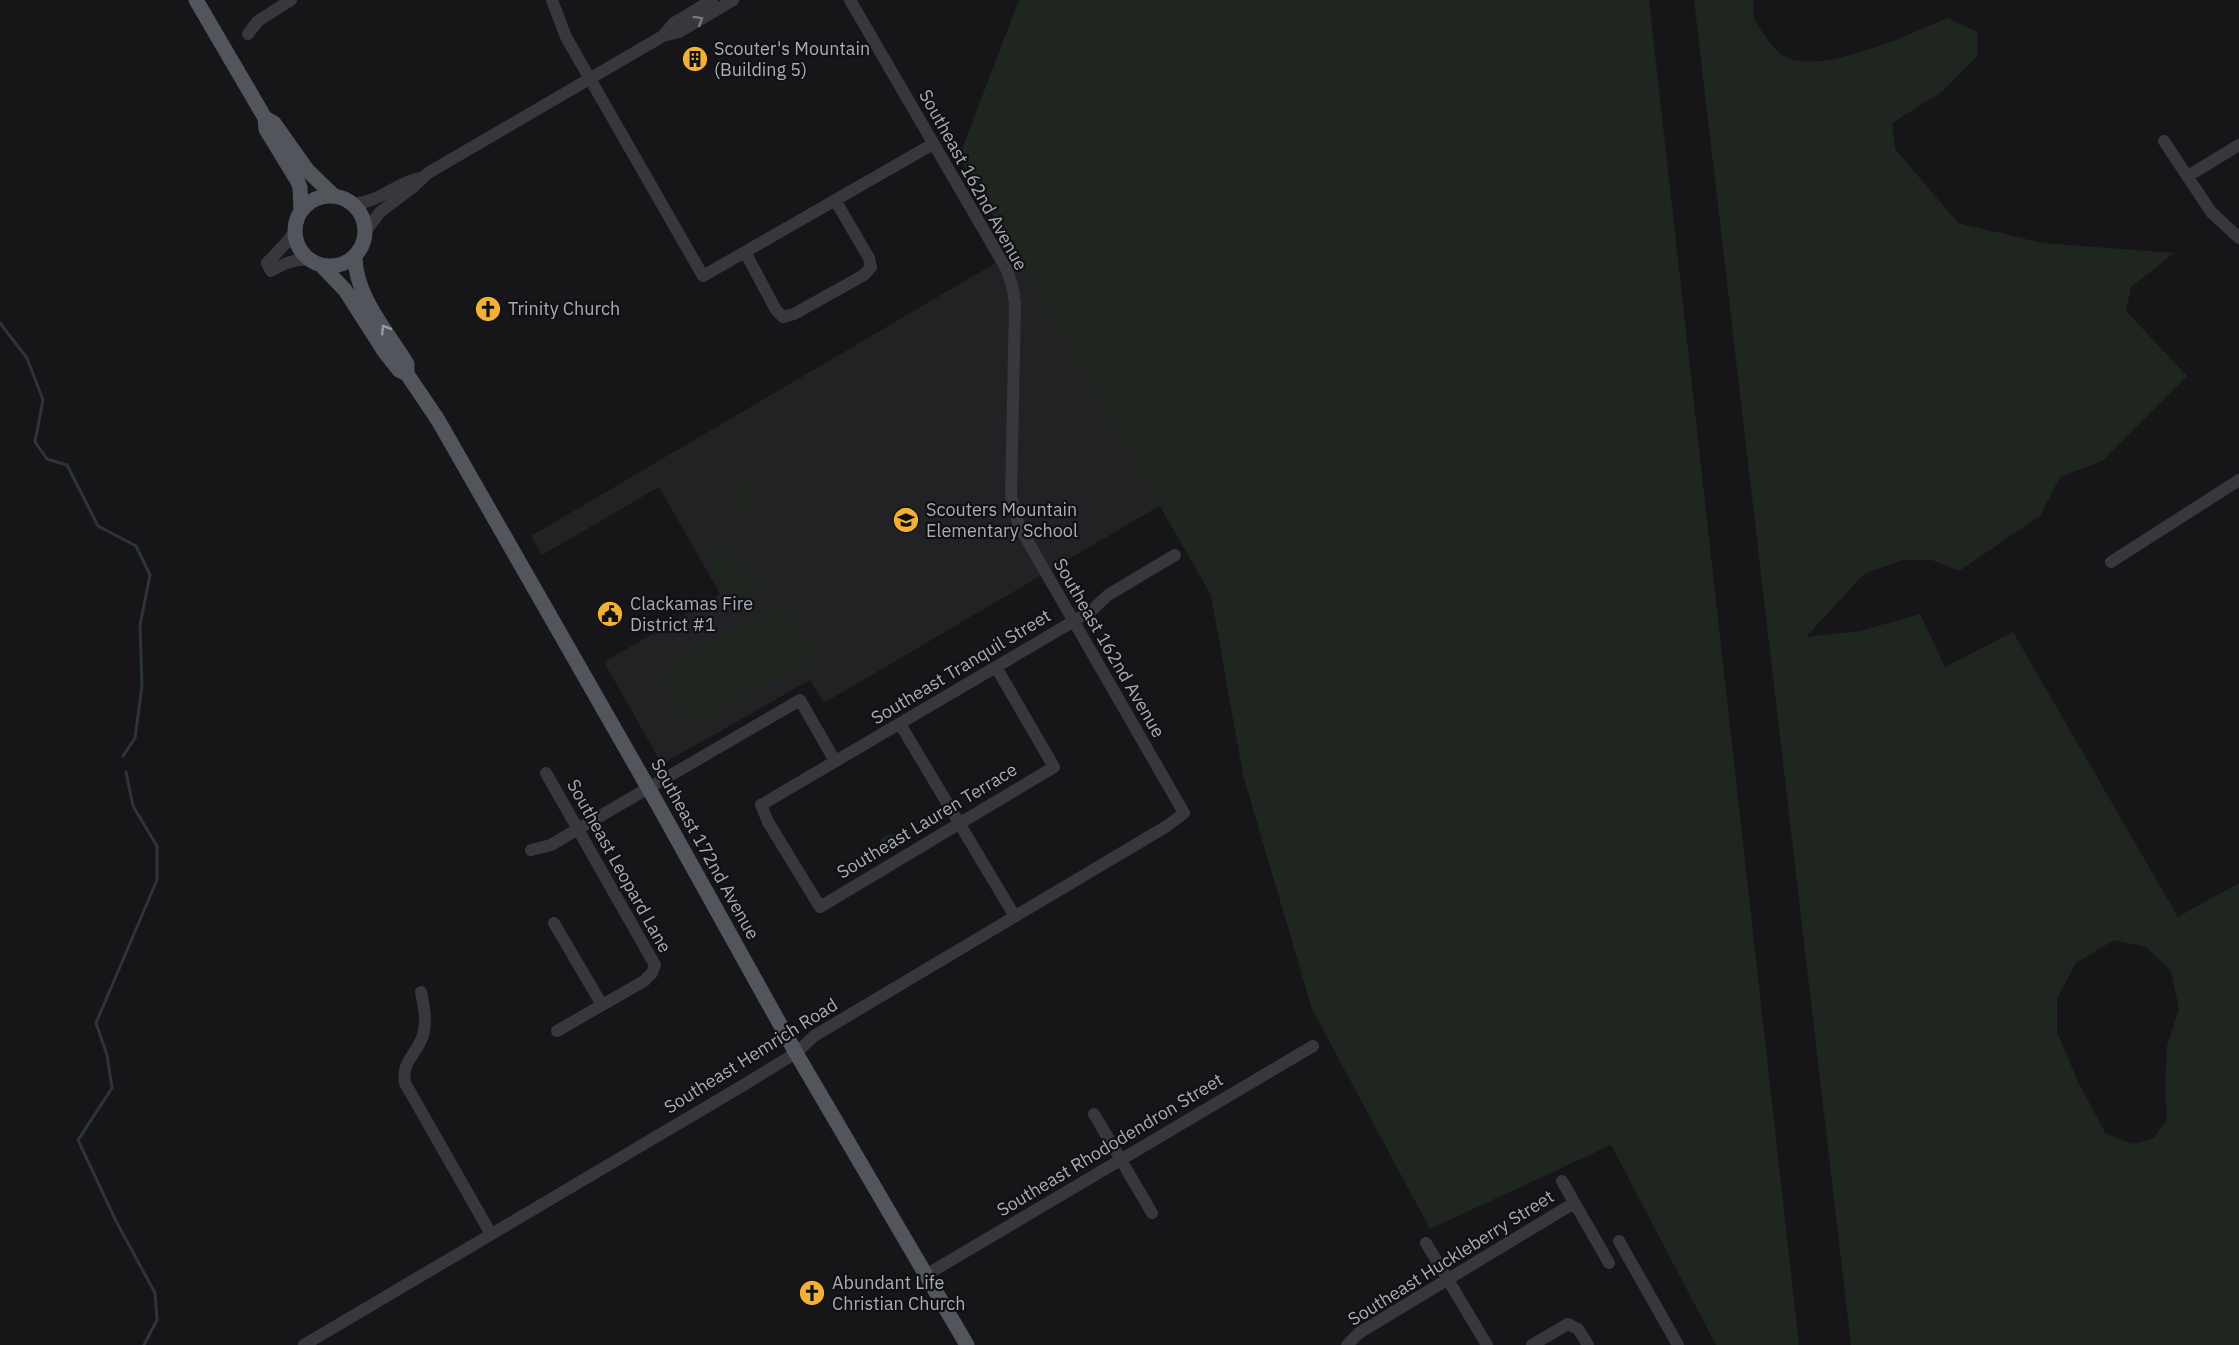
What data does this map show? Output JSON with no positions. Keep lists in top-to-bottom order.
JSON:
{
  "streets": {
    "main road": ["Southeast 172nd Avenue"],
    "street": [
      "Southeast 162nd Avenue",
      "Southeast Tranquil Street",
      "Southeast Lauren Terrace",
      "Southeast Leopard Lane",
      "Southeast Hemrich Road",
      "Southeast Rhododendron Street",
      "Southeast Huckleberry Street"
    ]
  },
  "crossings": [
    ["Southeast 162nd Avenue", "Southeast Tranquil Street"],
    ["Southeast 162nd Avenue", "Southeast Hemrich Road"],
    ["Southeast Tranquil Street", "Southeast Lauren Terrace"],
    ["Southeast 172nd Avenue", "Southeast Hemrich Road"],
    ["Southeast 172nd Avenue", "Southeast Rhododendron Street"]
  ],
  "places": {
    "building": ["Scouter's Mountain (Building 5)"],
    "church": ["Trinity Church", "Abundant Life Christian Church"],
    "school or university": ["Scouters Mountain Elementary School"],
    "public building": ["Clackamas Fire District #1"]
  }
}
